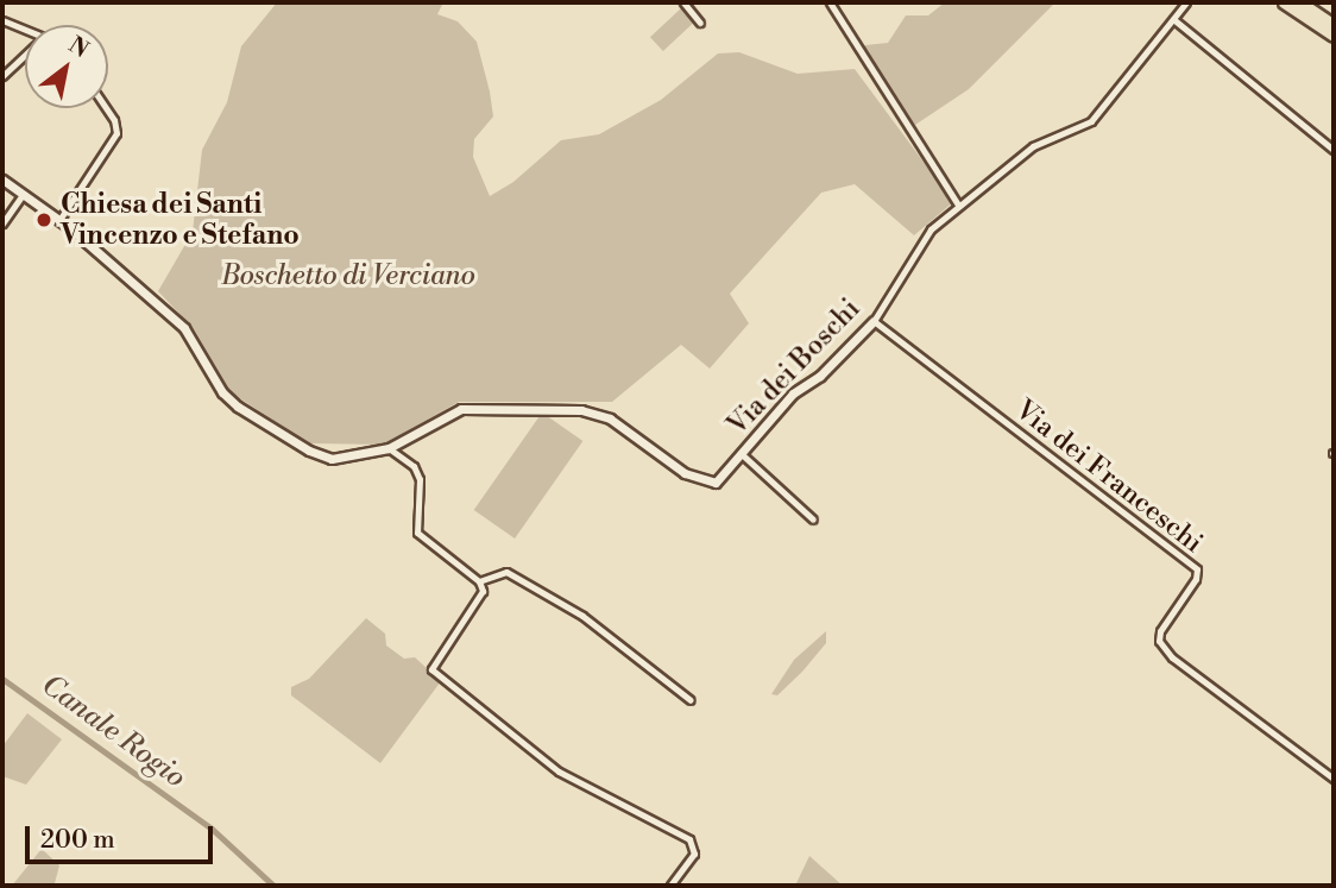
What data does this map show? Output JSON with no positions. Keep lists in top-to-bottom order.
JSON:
{
  "streets": {
    "street": ["Via dei Boschi", "Via dei Franceschi"]
  },
  "crossings": [
    ["Via dei Boschi", "Via dei Franceschi"]
  ],
  "water": ["Canale Rogio"],
  "parks": ["Boschetto di Verciano"],
  "places": ["Chiesa dei Santi Vincenzo e Stefano"],
  "scale_bar": "200 m",
  "north": "top right"
}
